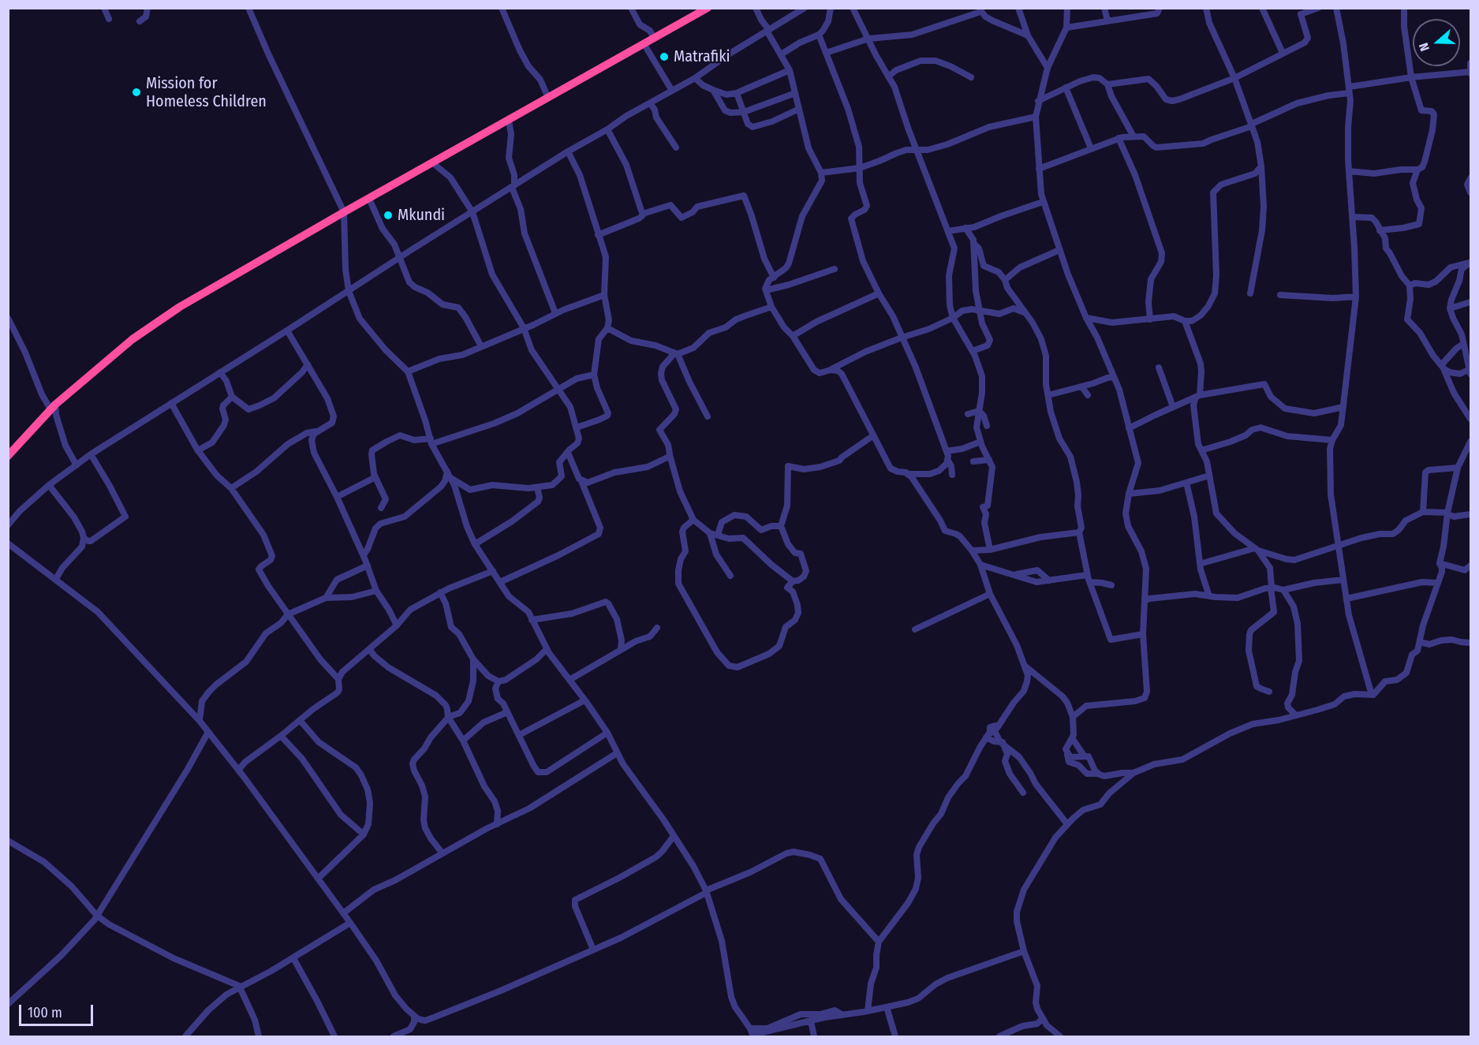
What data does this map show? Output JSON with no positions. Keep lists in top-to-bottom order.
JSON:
{
  "places": ["Matrafiki", "Mission for Homeless Children", "Mkundi"],
  "scale_bar": "100 m",
  "north": "left"
}
